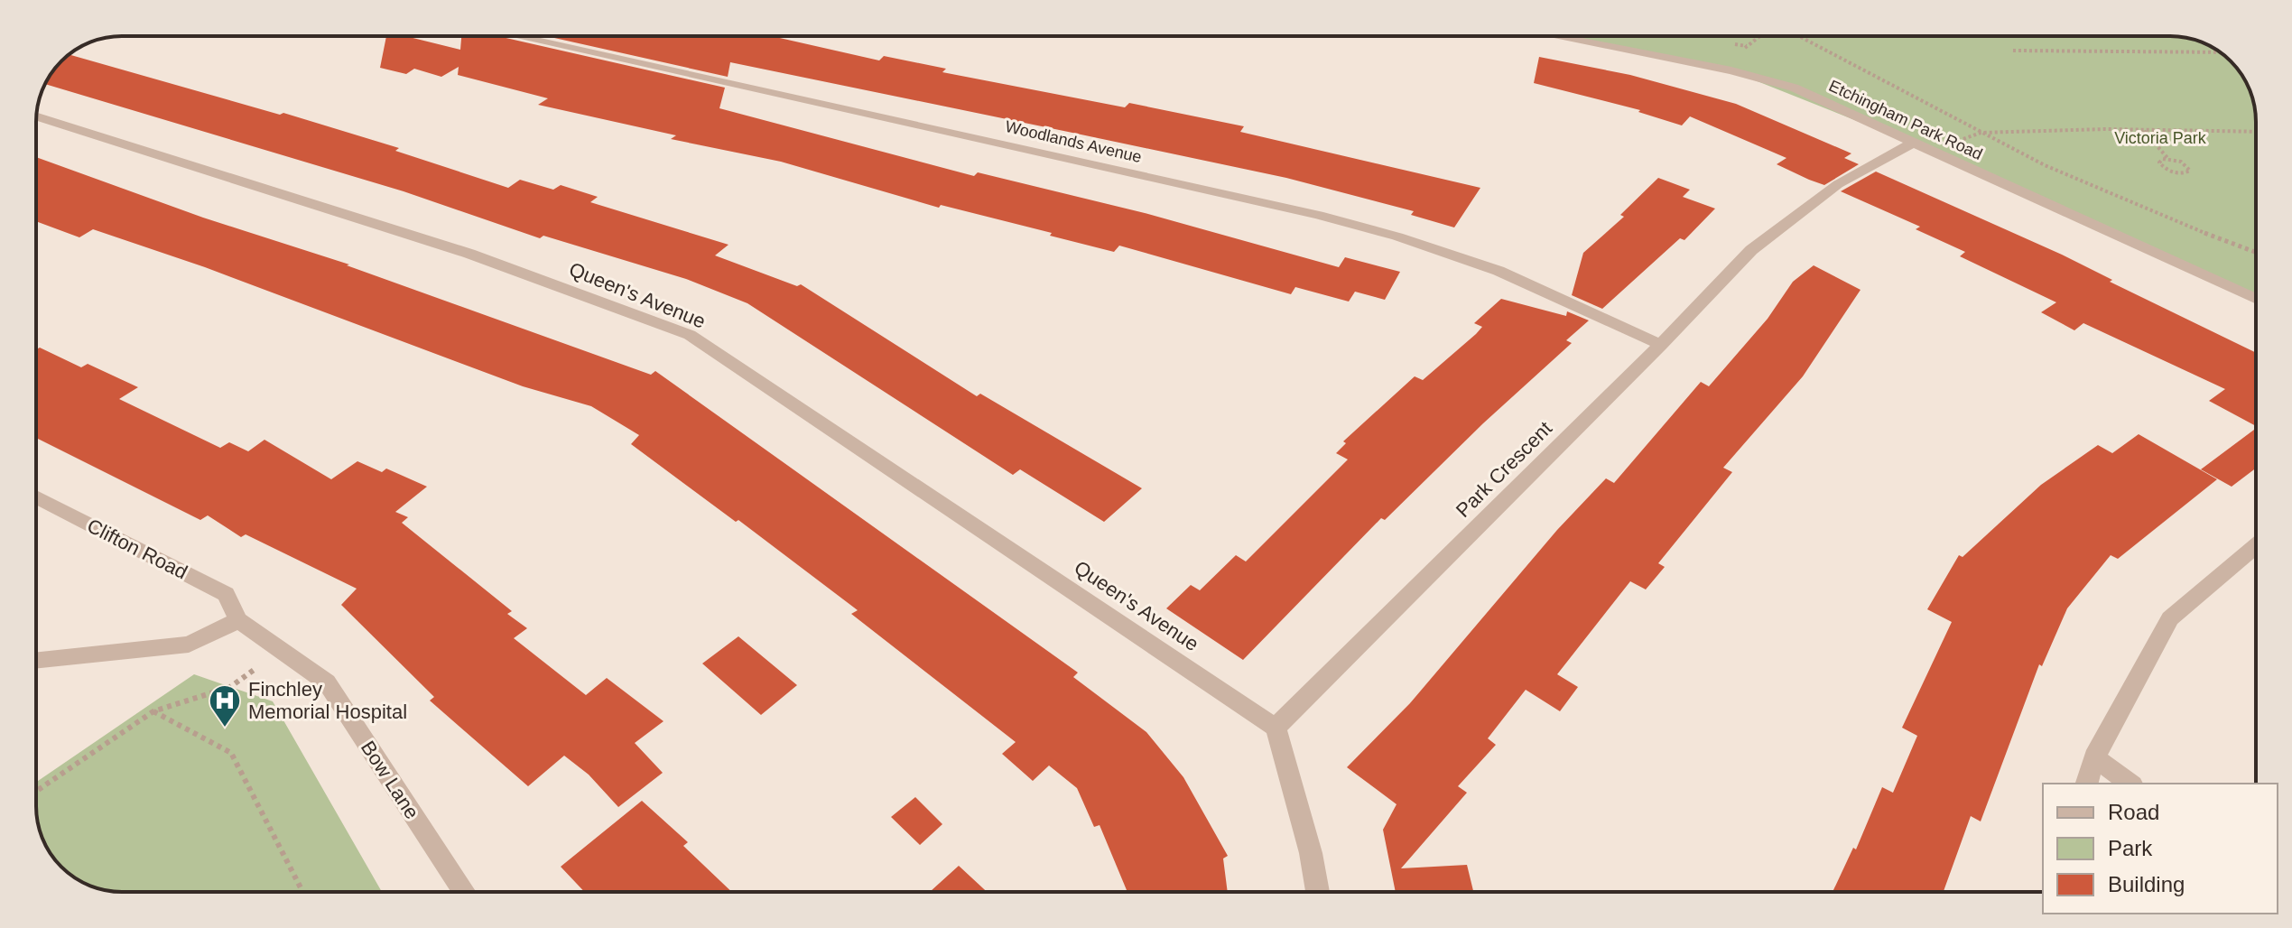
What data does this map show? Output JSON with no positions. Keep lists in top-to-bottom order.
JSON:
{
  "streets": {
    "street": [
      "Etchingham Park Road",
      "Woodlands Avenue",
      "Queen's Avenue",
      "Park Crescent",
      "Clifton Road",
      "Bow Lane"
    ]
  },
  "crossings": [
    ["Etchingham Park Road", "Park Crescent"],
    ["Woodlands Avenue", "Park Crescent"],
    ["Queen's Avenue", "Park Crescent"],
    ["Clifton Road", "Bow Lane"]
  ],
  "parks": ["Victoria Park"],
  "places": {
    "hospital": ["Finchley Memorial Hospital"]
  },
  "legend": ["Road", "Park", "Building"]
}
